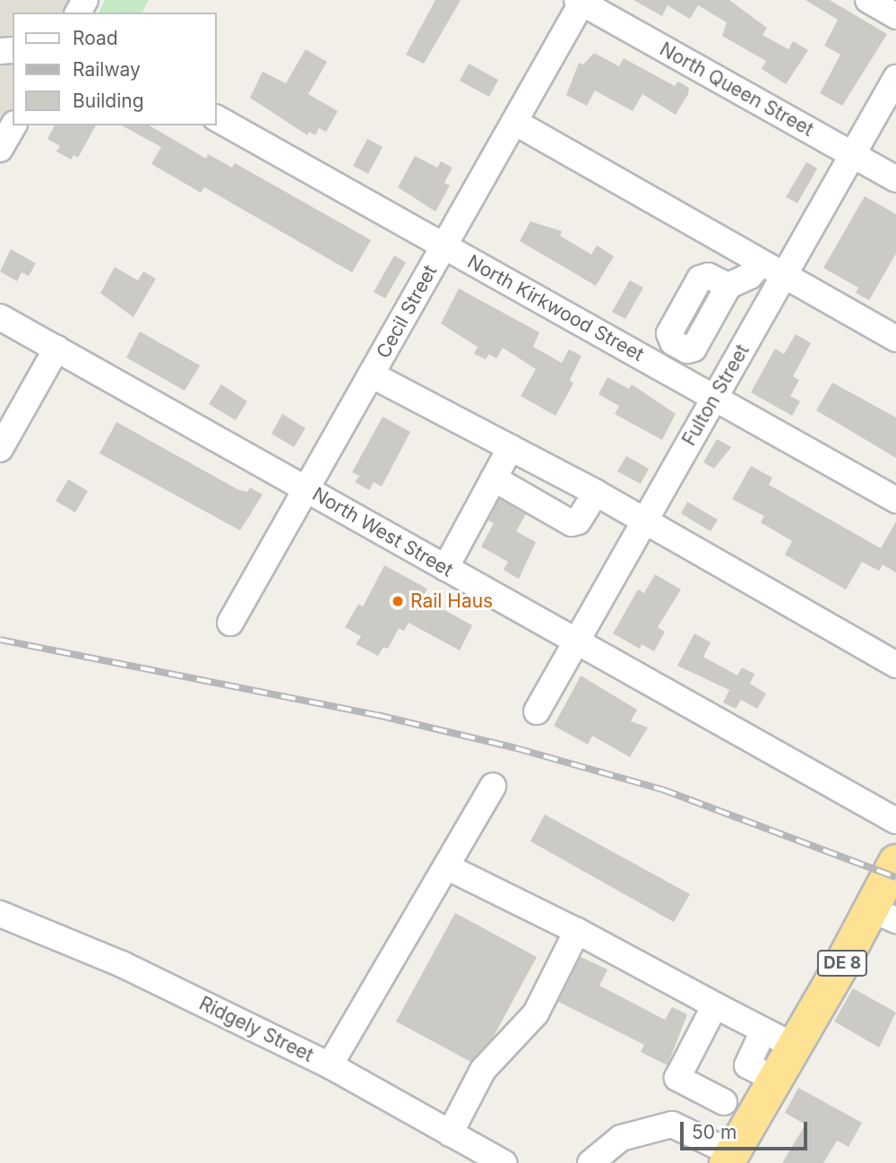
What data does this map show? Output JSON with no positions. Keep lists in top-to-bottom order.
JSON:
{
  "streets": {
    "highway": ["DE 8"],
    "street": [
      "North Queen Street",
      "North Kirkwood Street",
      "Cecil Street",
      "Fulton Street",
      "North West Street",
      "Ridgely Street"
    ]
  },
  "crossings": [
    ["North Queen Street", "Cecil Street"],
    ["North Queen Street", "Fulton Street"],
    ["North Kirkwood Street", "Cecil Street"],
    ["North Kirkwood Street", "Fulton Street"],
    ["Cecil Street", "North West Street"],
    ["Fulton Street", "North West Street"]
  ],
  "places": ["Rail Haus"],
  "legend": ["Road", "Railway", "Building"],
  "scale_bar": "50 m"
}
